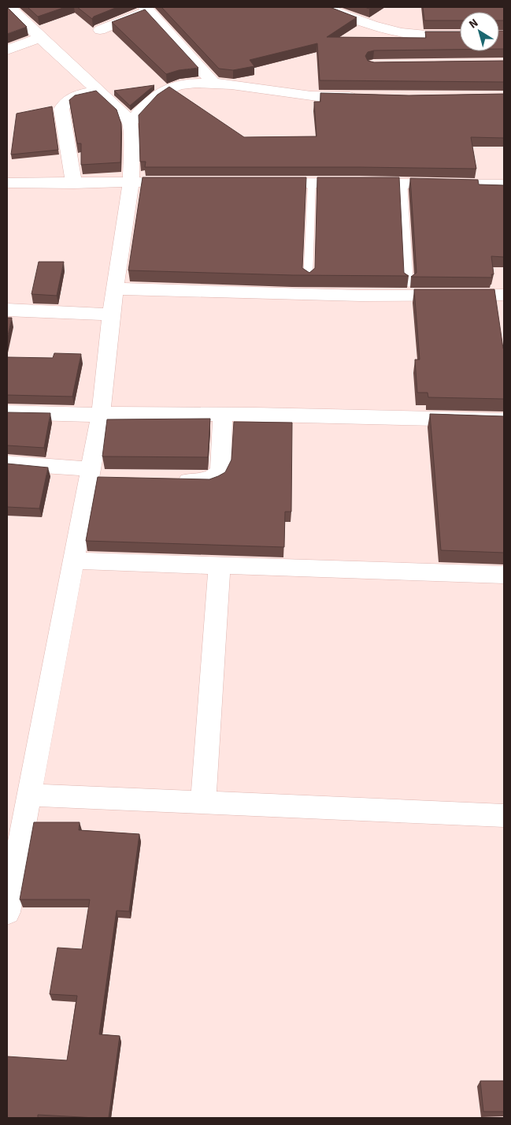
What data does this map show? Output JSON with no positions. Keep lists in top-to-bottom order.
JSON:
{
  "north": "top left"
}
